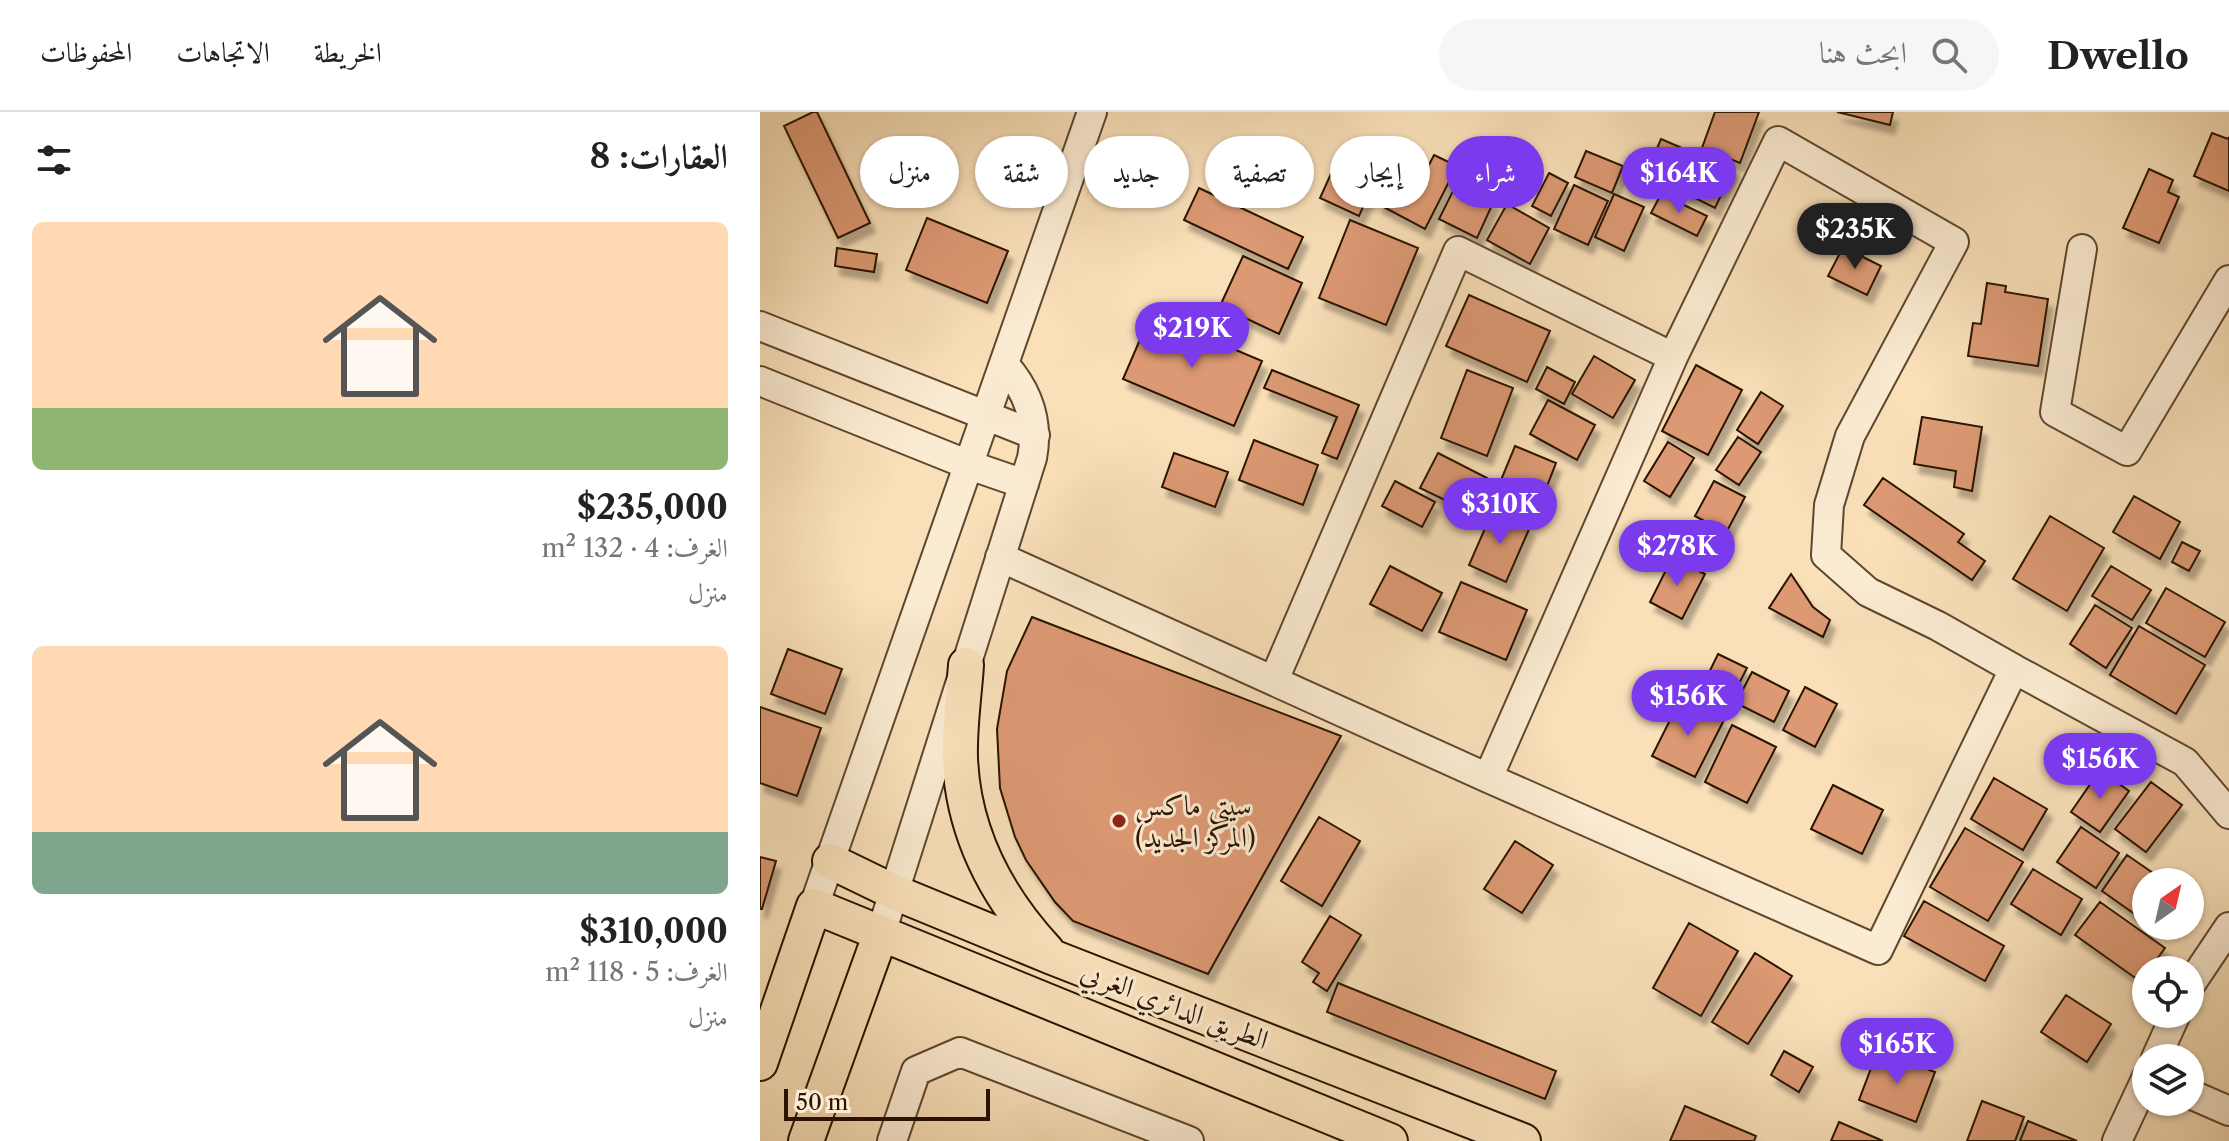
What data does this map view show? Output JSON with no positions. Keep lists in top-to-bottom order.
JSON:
{
  "streets": {
    "main road": ["الطريق الدائري الغربي"]
  },
  "places": ["سيتي ماكس (المركز الجديد)"],
  "scale_bar": "50 m",
  "north": "top right",
  "page": {
    "header": "Dwello",
    "search": "ابحث هنا",
    "nav": ["الخريطة", "الاتجاهات", "المحفوظات"],
    "heading": "العقارات: 8",
    "chip": [
      "شراء",
      "إيجار",
      "تصفية",
      "جديد",
      "شقة",
      "منزل"
    ],
    "price": [
      "$164K",
      "$235K",
      "$219K",
      "$310K",
      "$278K",
      "$156K",
      "$156K",
      "$165K"
    ],
    "list": [
      {
        "name": "$235,000",
        "note": "الغرف: 4 · 132 m² · منزل"
      },
      {
        "name": "$310,000",
        "note": "الغرف: 5 · 118 m² · منزل"
      }
    ],
    "scale": "50 m"
  }
}
